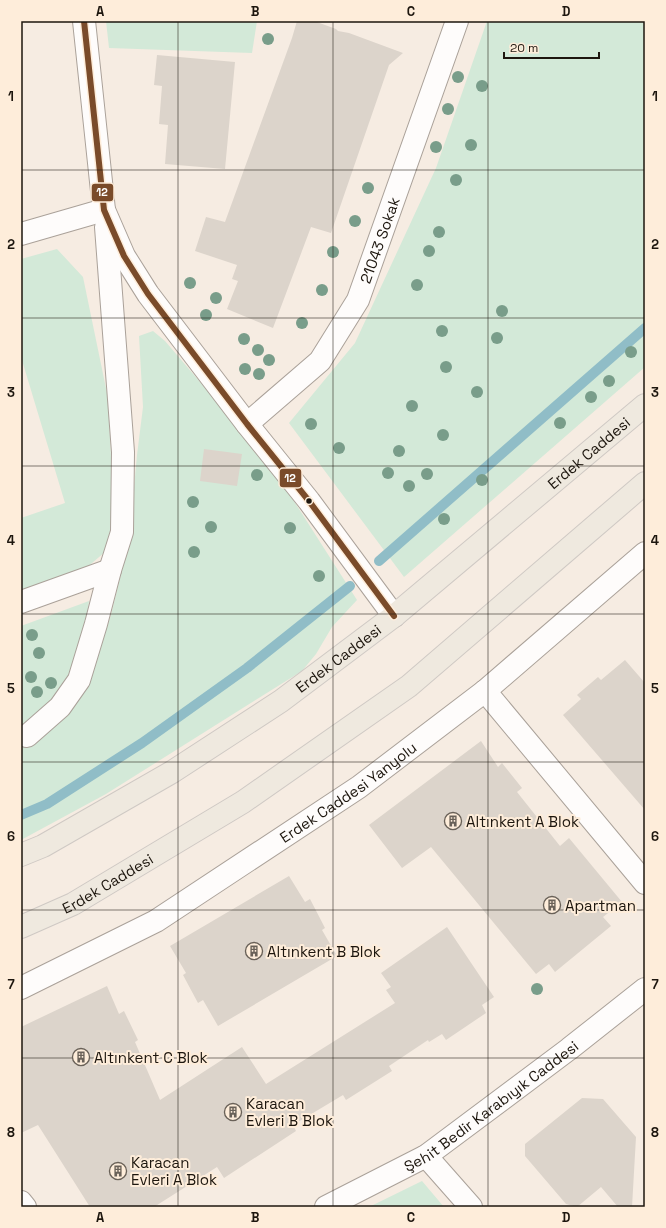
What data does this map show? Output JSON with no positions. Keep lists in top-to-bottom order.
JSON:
{
  "streets": {
    "highway": ["Erdek Caddesi"],
    "street": ["21043 Sokak", "Erdek Caddesi Yanyolu", "Şehit Bedir Karabıyık Caddesi"]
  },
  "places": {
    "building": [
      "Altınkent A Blok",
      "Apartman",
      "Altınkent B Blok",
      "Altınkent C Blok",
      "Karacan Evleri B Blok",
      "Karacan Evleri A Blok"
    ]
  },
  "lines": ["transit line 12"],
  "scale_bar": "20 m",
  "grid": {
    "columns": [
      "A",
      "B",
      "C",
      "D"
    ],
    "rows": [
      "1",
      "2",
      "3",
      "4",
      "5",
      "6",
      "7",
      "8"
    ]
  }
}
